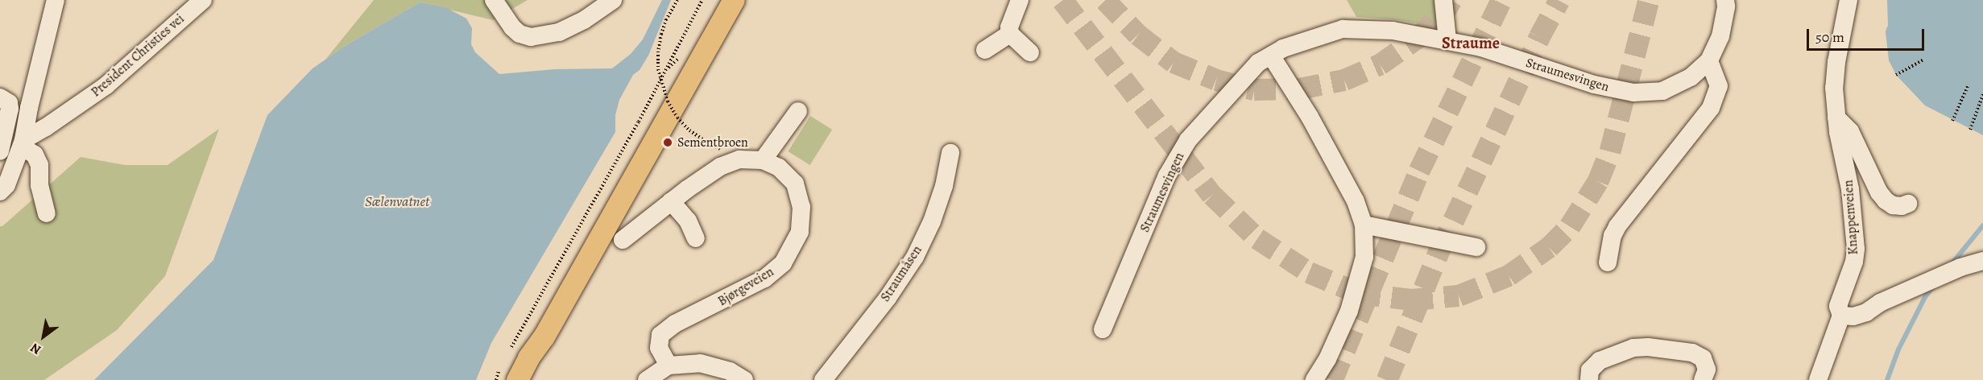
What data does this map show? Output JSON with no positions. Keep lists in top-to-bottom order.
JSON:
{
  "streets": {
    "street": [
      "President Christies vei",
      "Straumesvingen",
      "Knappenveien",
      "Straumåsen",
      "Bjørgeveien"
    ]
  },
  "districts": ["Straume"],
  "water": ["Sælenvatnet"],
  "places": ["Sementbroen"],
  "scale_bar": "50 m",
  "north": "bottom left"
}
